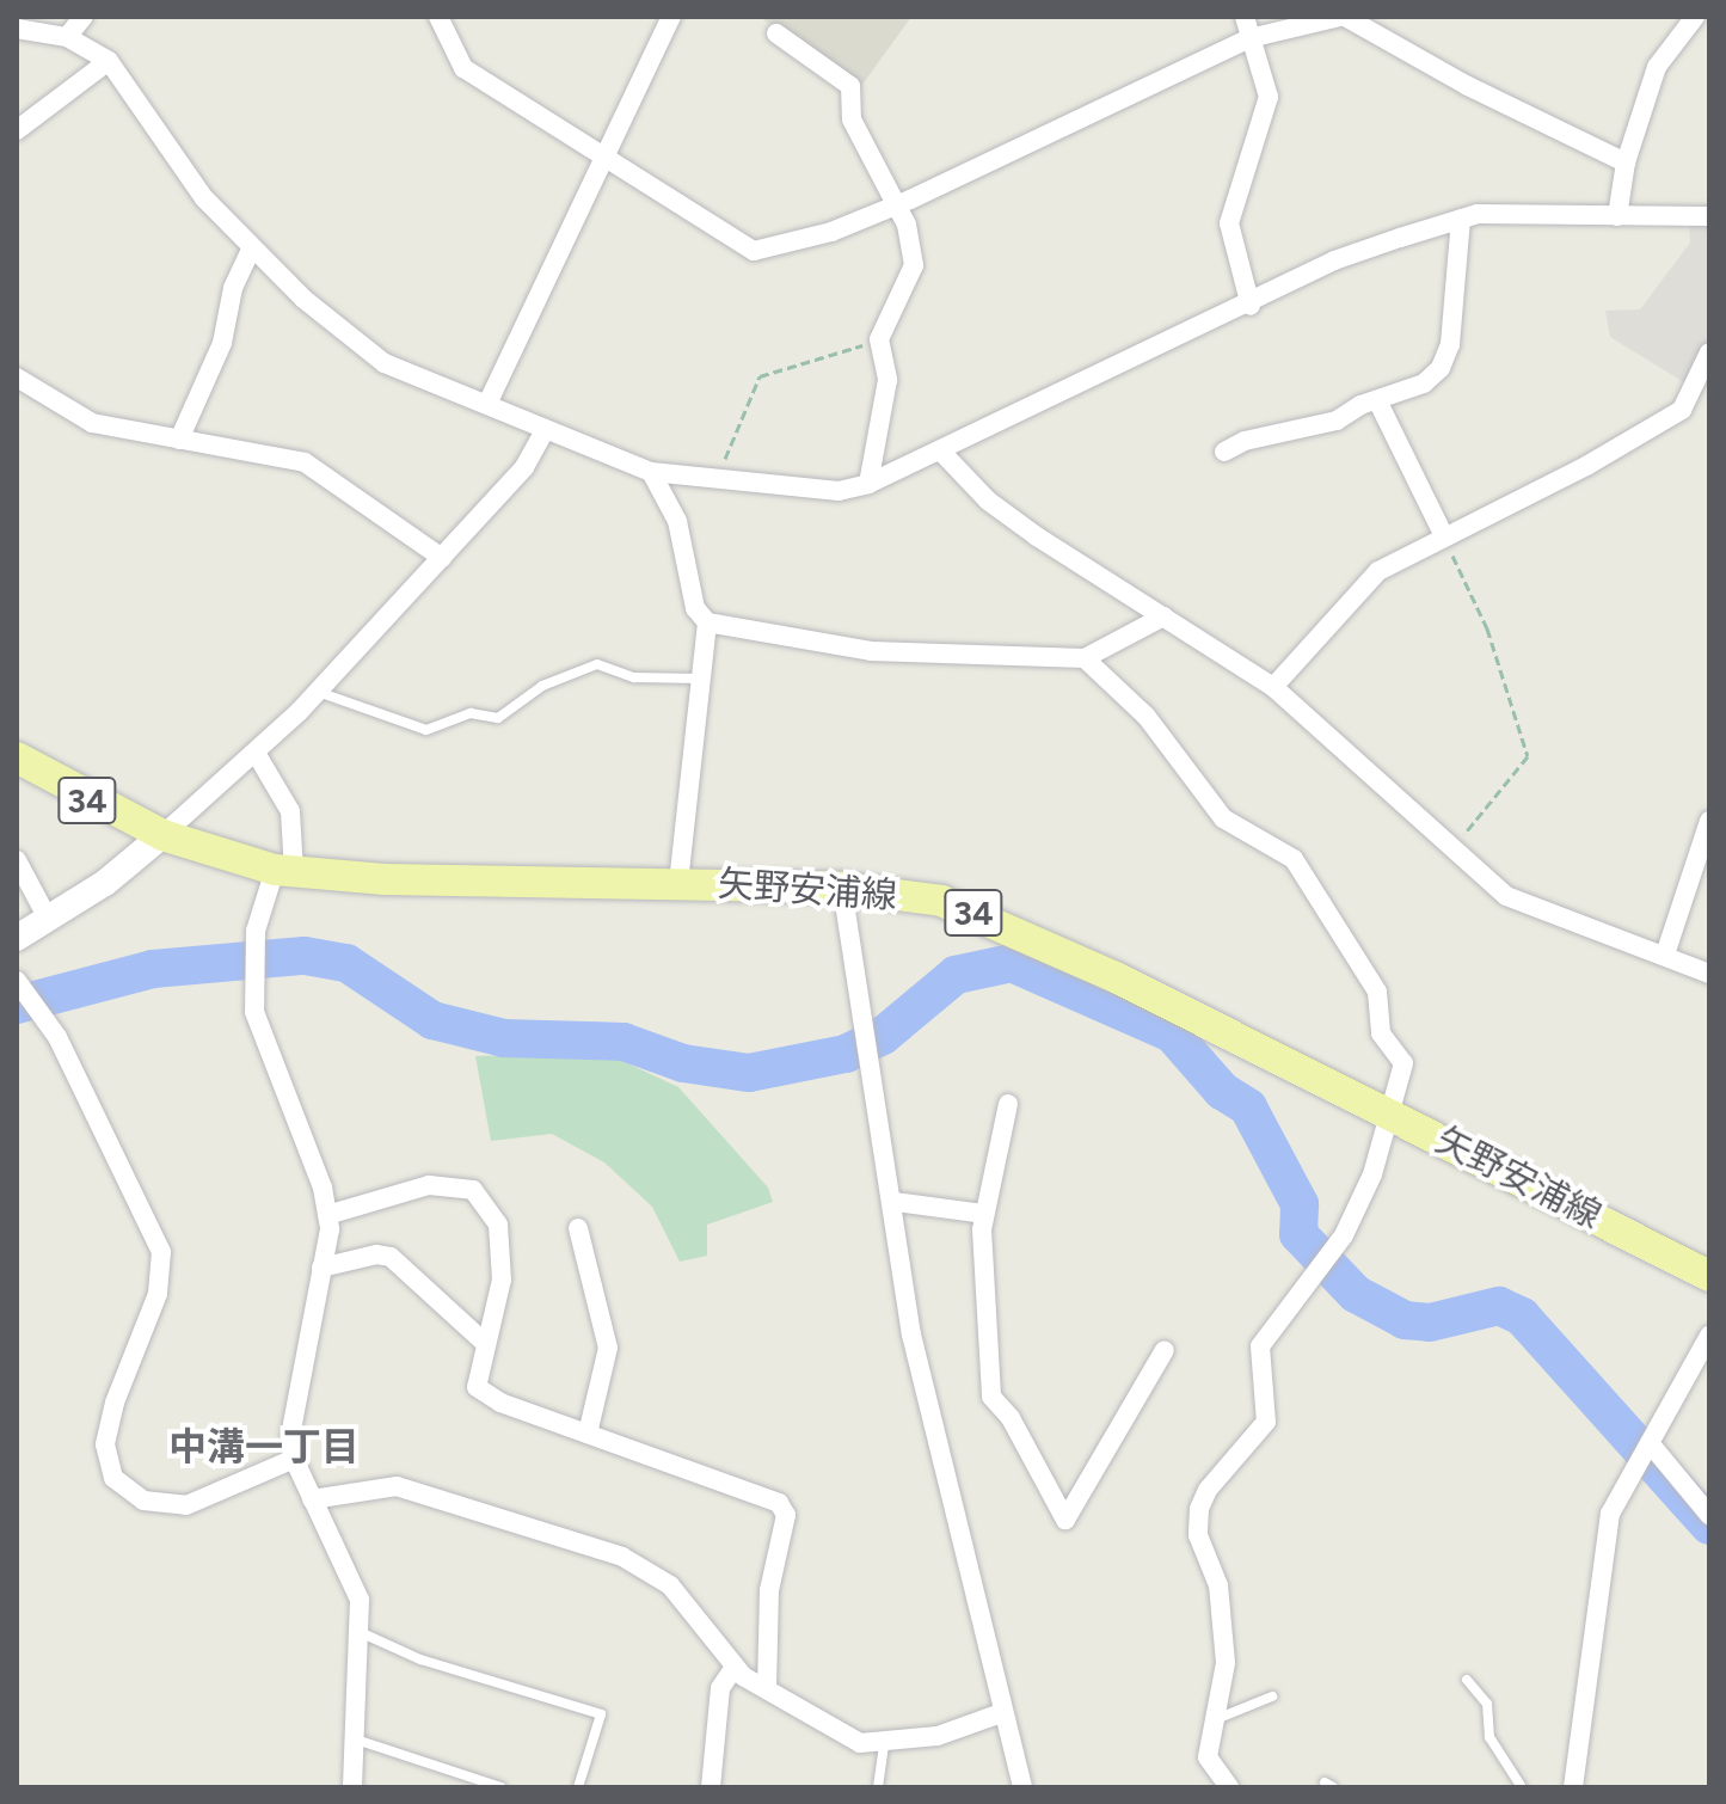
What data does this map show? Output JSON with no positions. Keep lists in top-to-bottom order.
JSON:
{
  "streets": {
    "main road": ["34", "矢野安浦線"]
  },
  "districts": ["中溝一丁目"]
}
